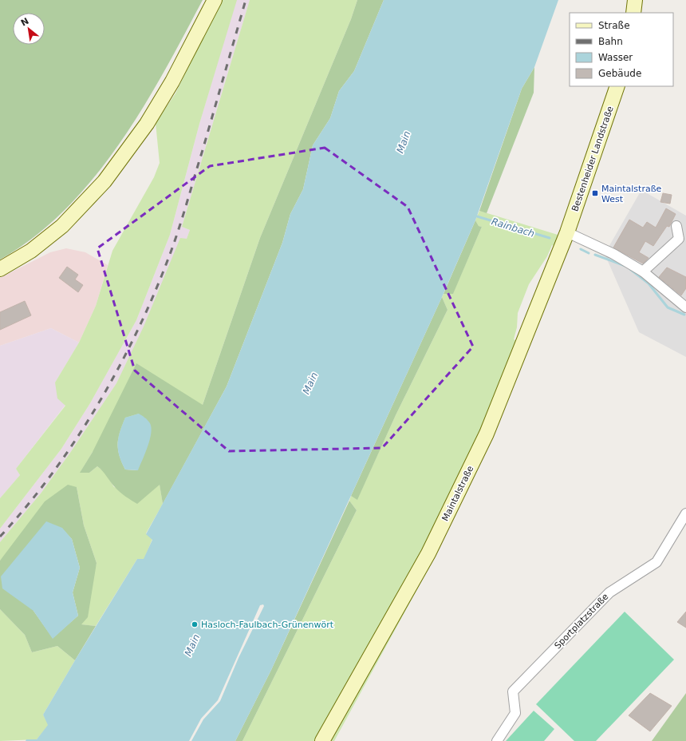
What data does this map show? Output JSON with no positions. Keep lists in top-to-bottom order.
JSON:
{
  "streets": {
    "main road": ["Bestenheider Landstraße", "Maintalstraße"],
    "street": ["Sportplatzstraße"]
  },
  "crossings": [
    ["Bestenheider Landstraße", "Maintalstraße"]
  ],
  "water": ["Main", "Rainbach"],
  "places": {
    "transit": ["Maintalstraße West"],
    "other": ["Hasloch-Faulbach-Grünenwört"]
  },
  "legend": [
    "Straße",
    "Bahn",
    "Wasser",
    "Gebäude"
  ],
  "north": "top left"
}
